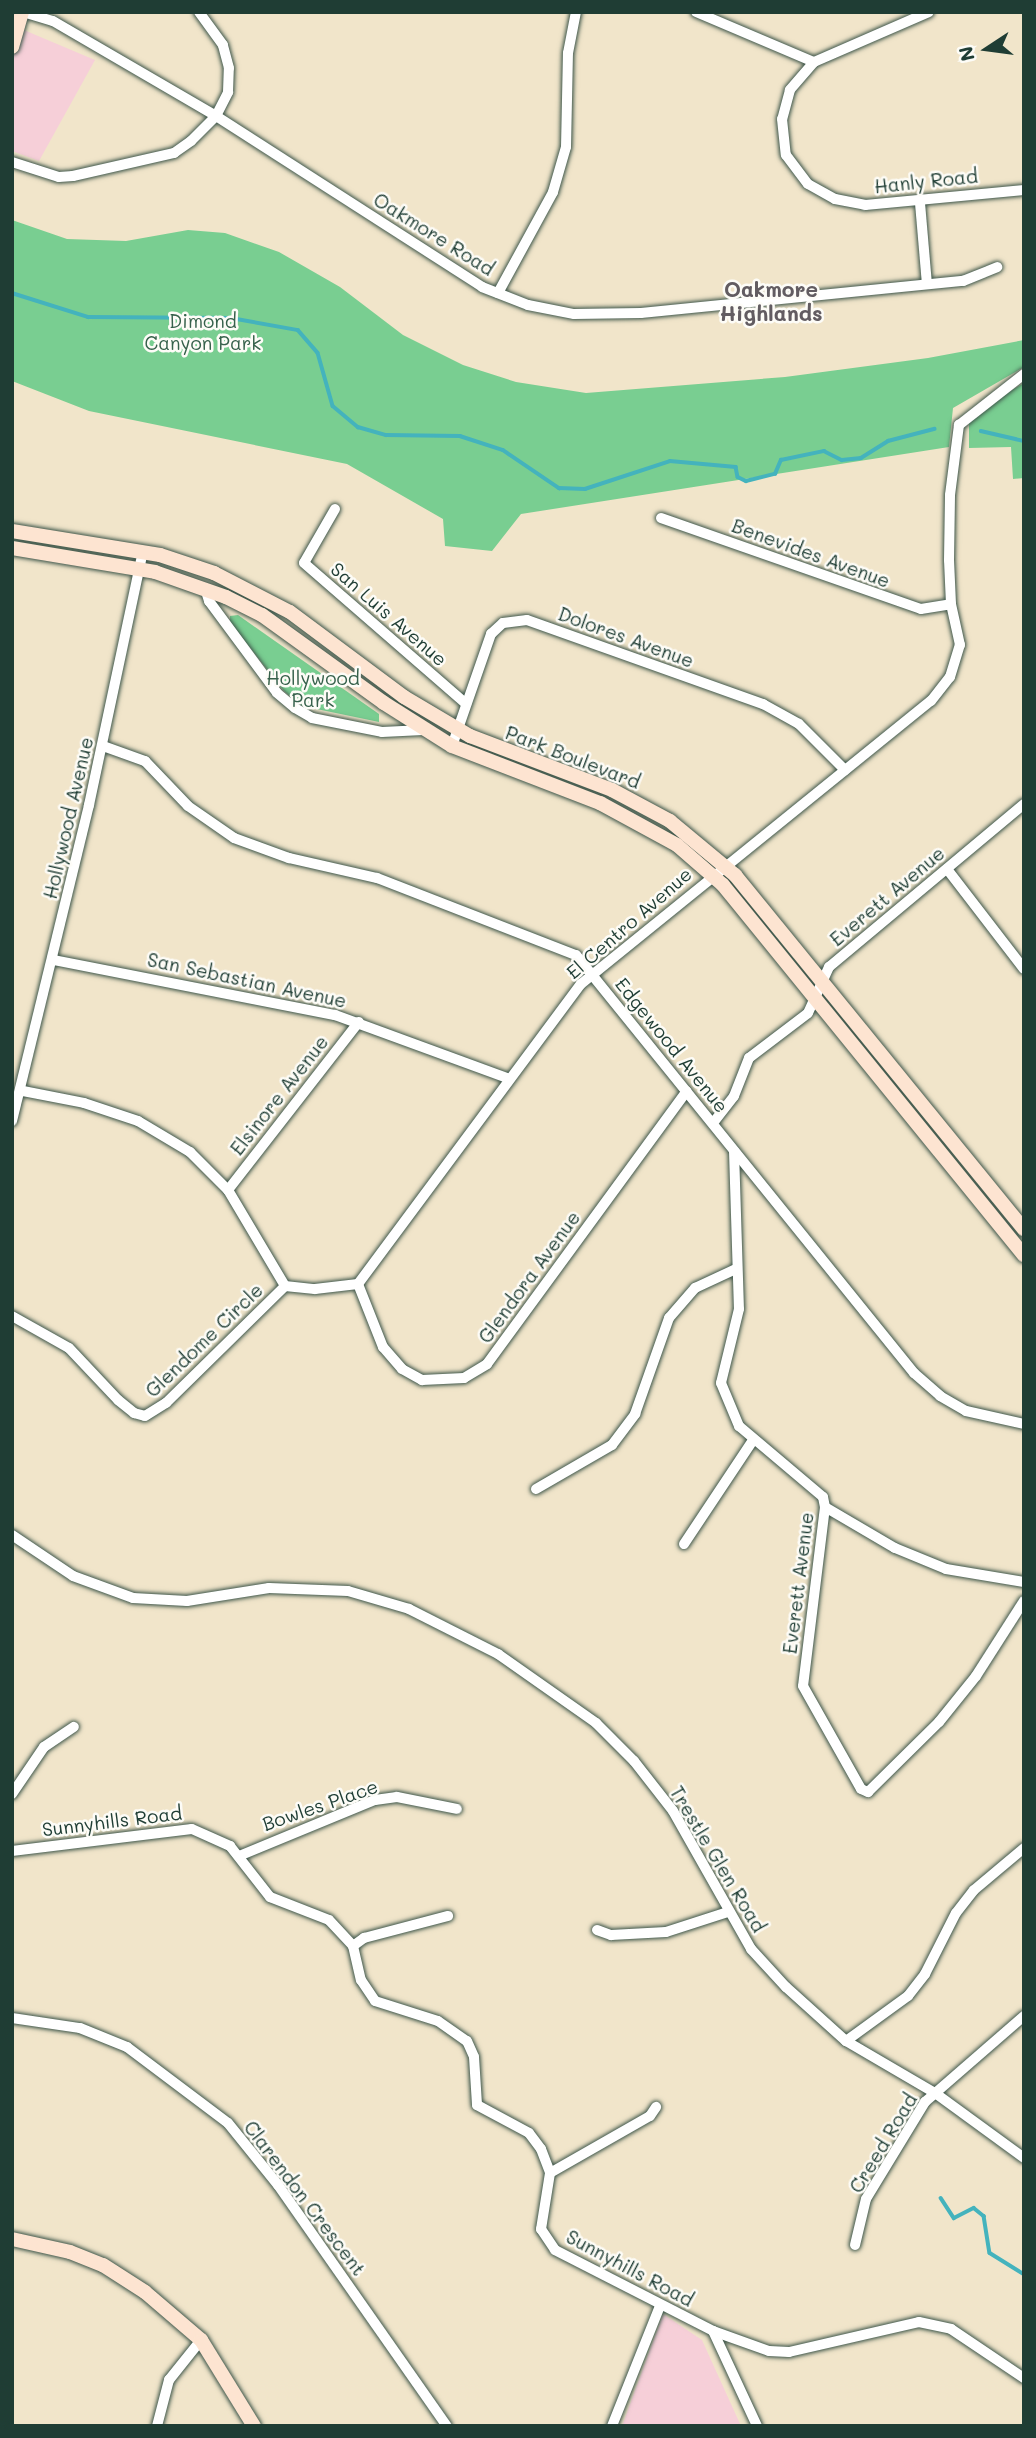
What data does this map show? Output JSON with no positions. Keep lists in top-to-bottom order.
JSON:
{
  "streets": {
    "main road": ["Park Boulevard"],
    "street": [
      "Hanly Road",
      "Oakmore Road",
      "Benevides Avenue",
      "San Luis Avenue",
      "Dolores Avenue",
      "Hollywood Avenue",
      "Everett Avenue",
      "El Centro Avenue",
      "San Sebastian Avenue",
      "Edgewood Avenue",
      "Elsinore Avenue",
      "Glendora Avenue",
      "Glendome Circle",
      "Bowles Place",
      "Sunnyhills Road",
      "Trestle Glen Road",
      "Creed Road",
      "Clarendon Crescent"
    ]
  },
  "crossings": [
    ["Benevides Avenue", "El Centro Avenue"],
    ["San Luis Avenue", "Dolores Avenue"],
    ["Dolores Avenue", "Park Boulevard"],
    ["Dolores Avenue", "El Centro Avenue"],
    ["Park Boulevard", "Hollywood Avenue"],
    ["Park Boulevard", "Everett Avenue"],
    ["Park Boulevard", "El Centro Avenue"],
    ["Hollywood Avenue", "San Sebastian Avenue"],
    ["Hollywood Avenue", "Edgewood Avenue"],
    ["Everett Avenue", "Edgewood Avenue"],
    ["El Centro Avenue", "San Sebastian Avenue"],
    ["El Centro Avenue", "Edgewood Avenue"],
    ["El Centro Avenue", "Glendora Avenue"],
    ["San Sebastian Avenue", "Elsinore Avenue"],
    ["Edgewood Avenue", "Glendora Avenue"],
    ["Bowles Place", "Sunnyhills Road"],
    ["Trestle Glen Road", "Creed Road"]
  ],
  "districts": ["Oakmore Highlands"],
  "parks": ["Dimond Canyon Park", "Hollywood Park"],
  "north": "left"
}
